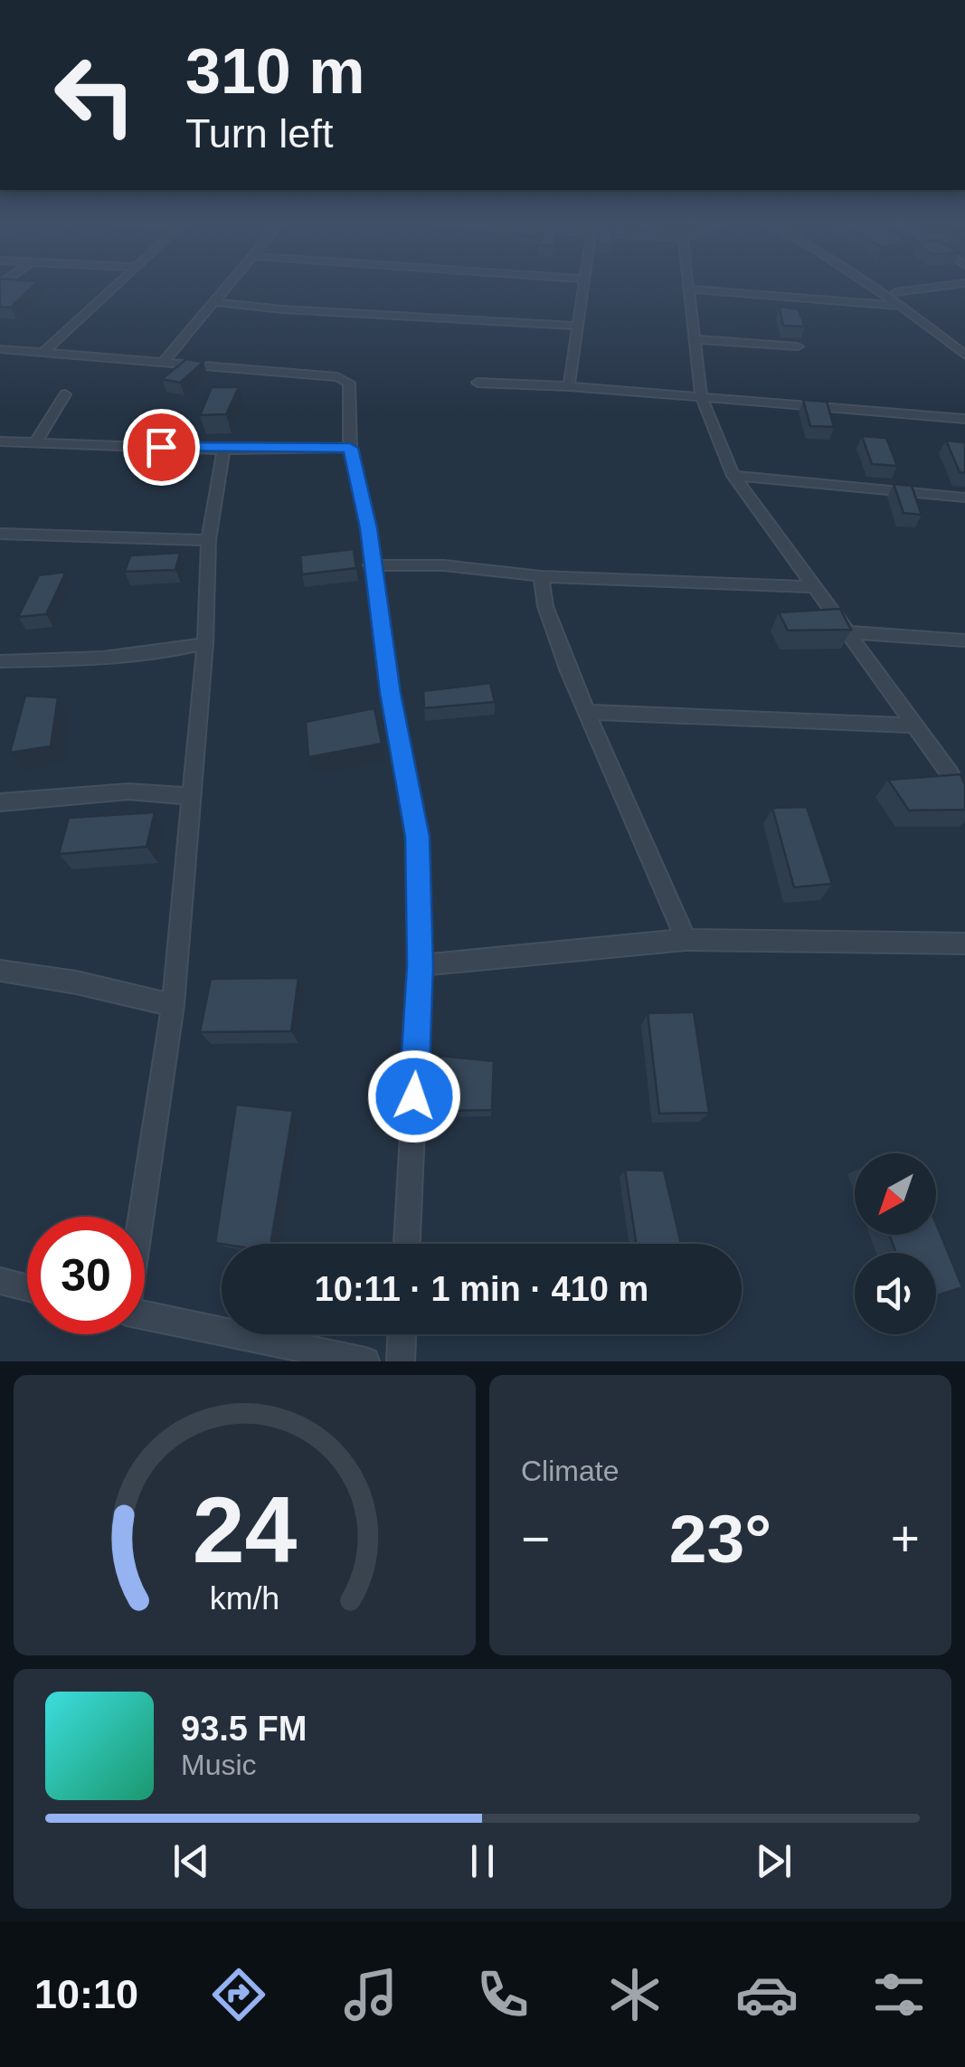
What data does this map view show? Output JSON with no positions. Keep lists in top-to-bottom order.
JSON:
{
  "north": "bottom left",
  "page": {
    "turn": ["310 m", "Turn left"],
    "limit": "30",
    "trip": "10:11 · 1 min · 410 m",
    "tile": "Climate",
    "heat": ["−", "23°", "+"],
    "song": ["93.5 FM", "Music"],
    "tabs": "10:10",
    "gauge": ["24", "km/h"]
  }
}
